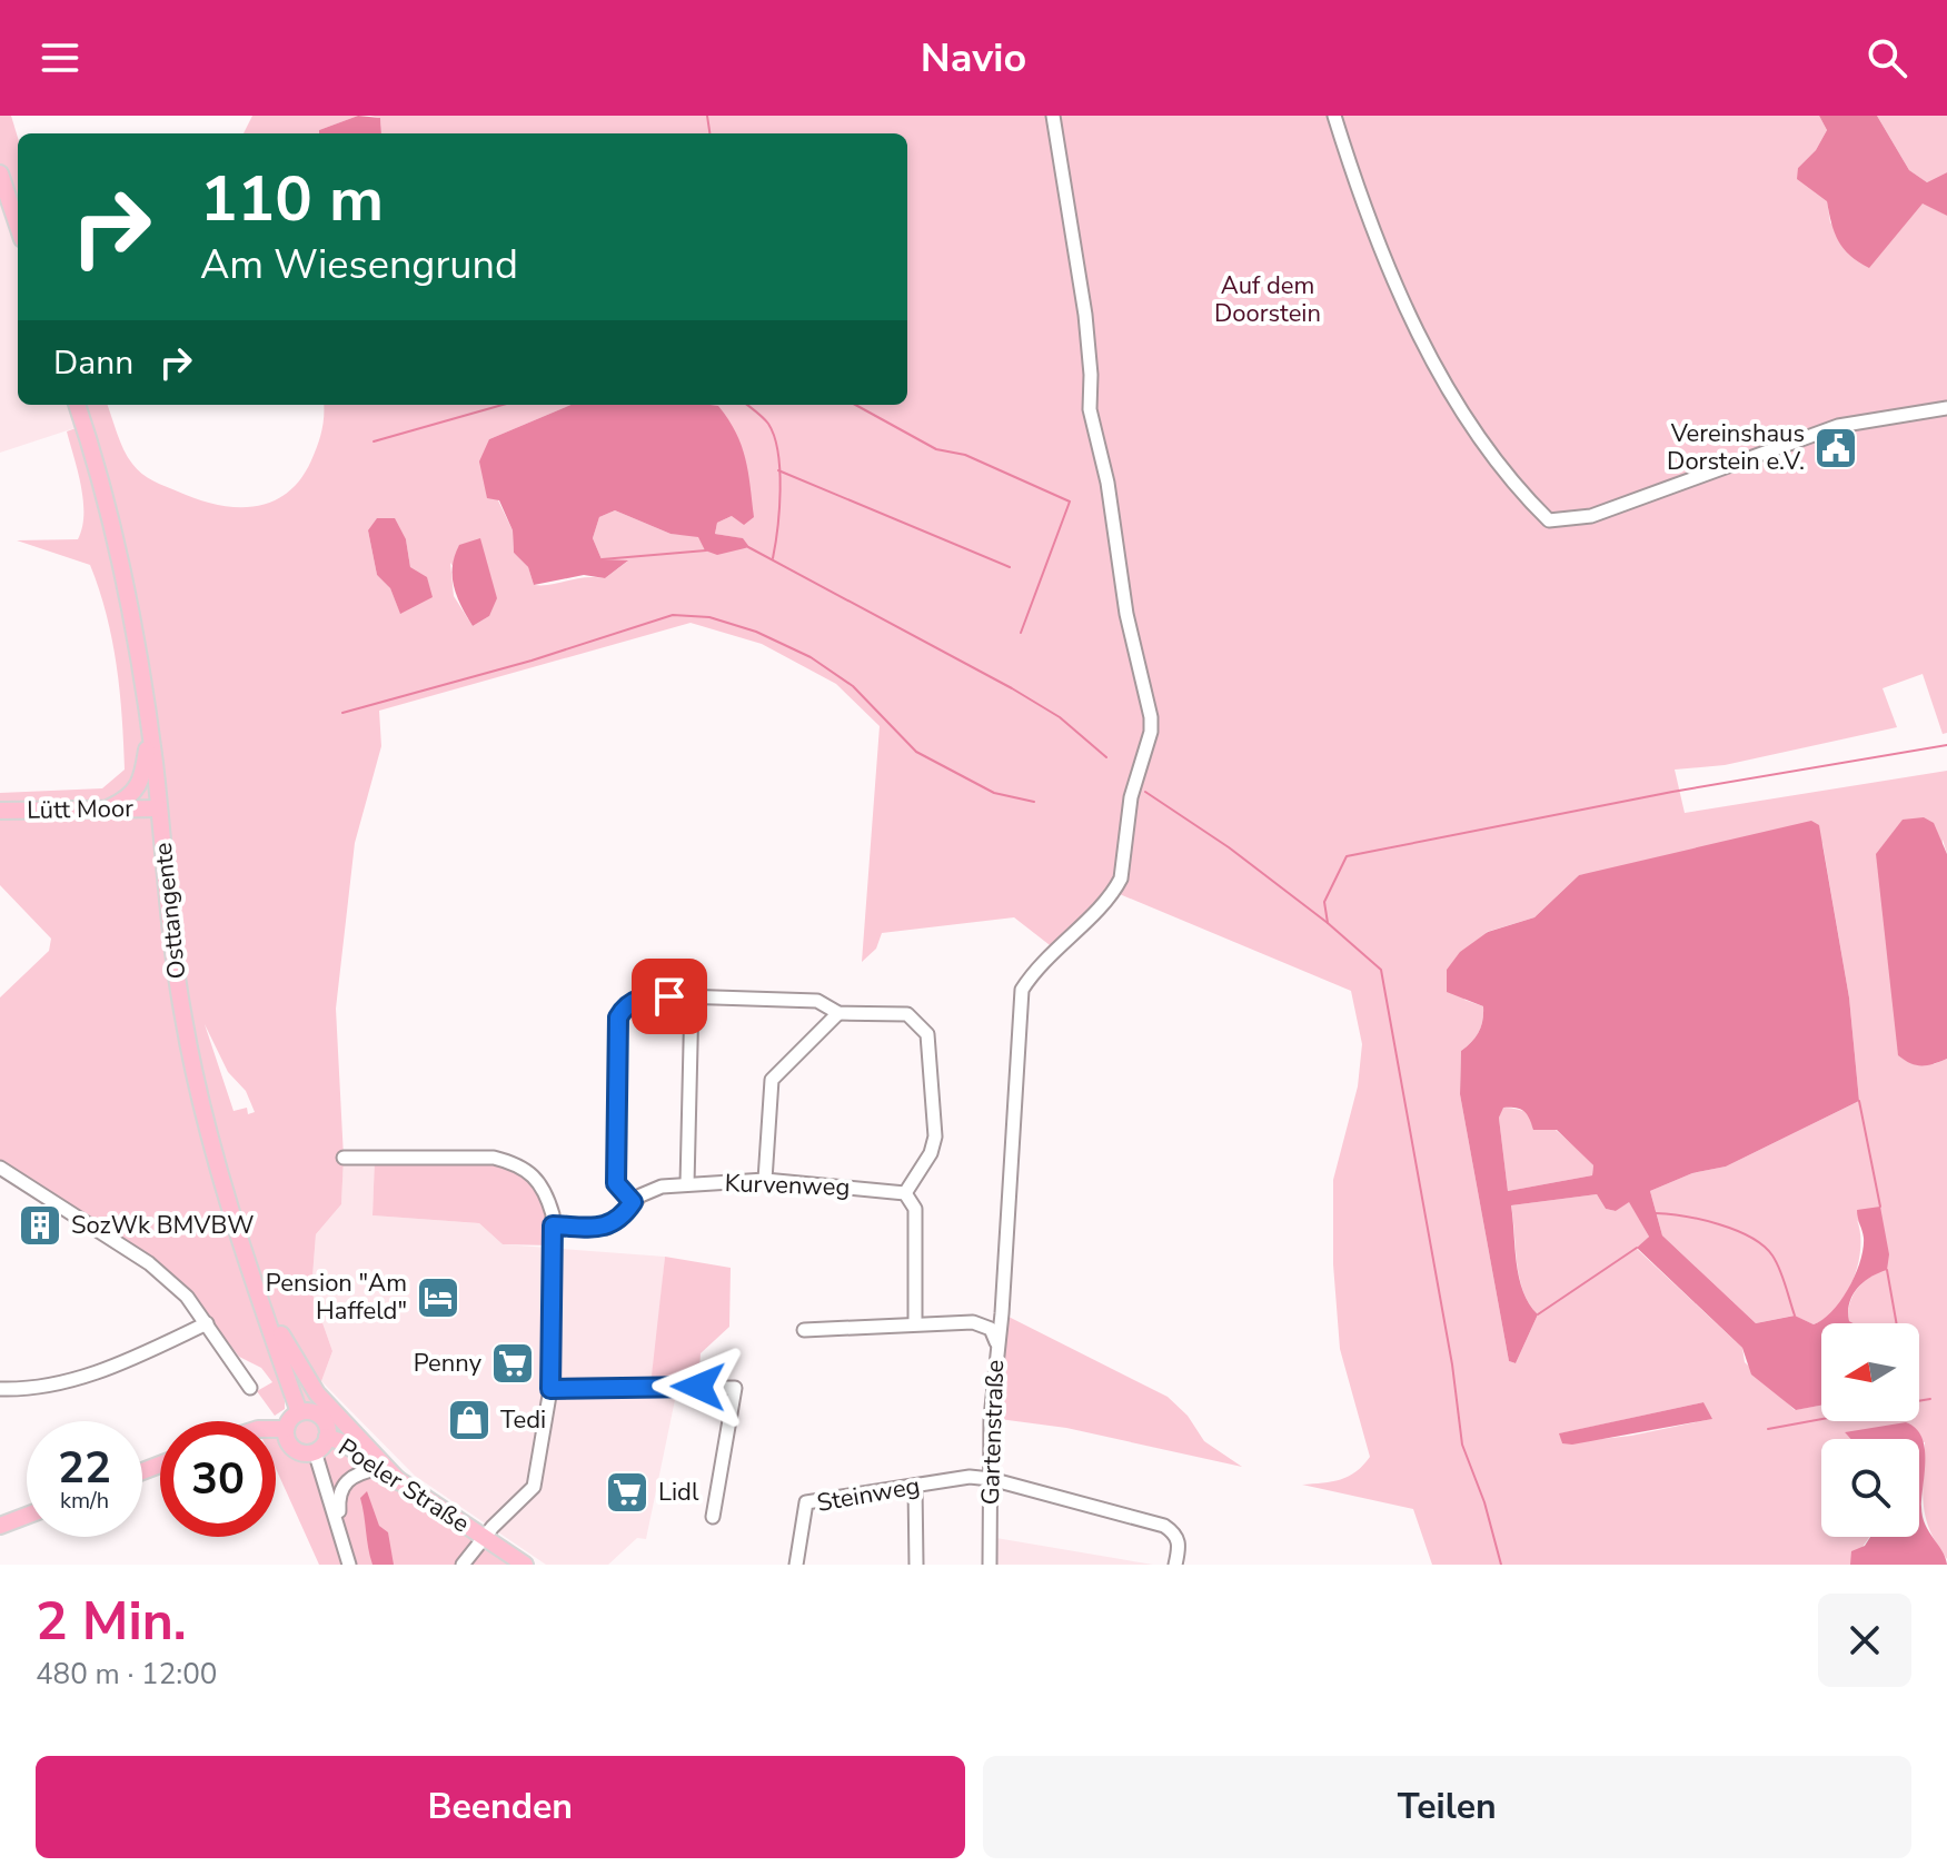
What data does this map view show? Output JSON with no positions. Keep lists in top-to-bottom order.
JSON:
{
  "streets": {
    "main road": ["Lütt Moor", "Osttangente", "Poeler Straße"],
    "street": ["Kurvenweg", "Gartenstraße", "Steinweg"]
  },
  "crossings": [
    ["Lütt Moor", "Osttangente"],
    ["Osttangente", "Poeler Straße"],
    ["Gartenstraße", "Steinweg"]
  ],
  "parks": ["Auf dem Doorstein"],
  "places": {
    "public building": ["Vereinshaus Dorstein e.V."],
    "building": ["SozWk BMVBW"],
    "hotel": ["Pension \"Am Haffeld\""],
    "supermarket": ["Penny", "Lidl"],
    "shop": ["Tedi"]
  },
  "north": "left",
  "page": {
    "header": "Navio",
    "turn": ["110 m", "Am Wiesengrund"],
    "then": "Dann",
    "speed": "22 km/h",
    "limit": "30",
    "heading": ["2 Min.", "480 m · 12:00"],
    "buttons": ["Beenden", "Teilen"]
  }
}
